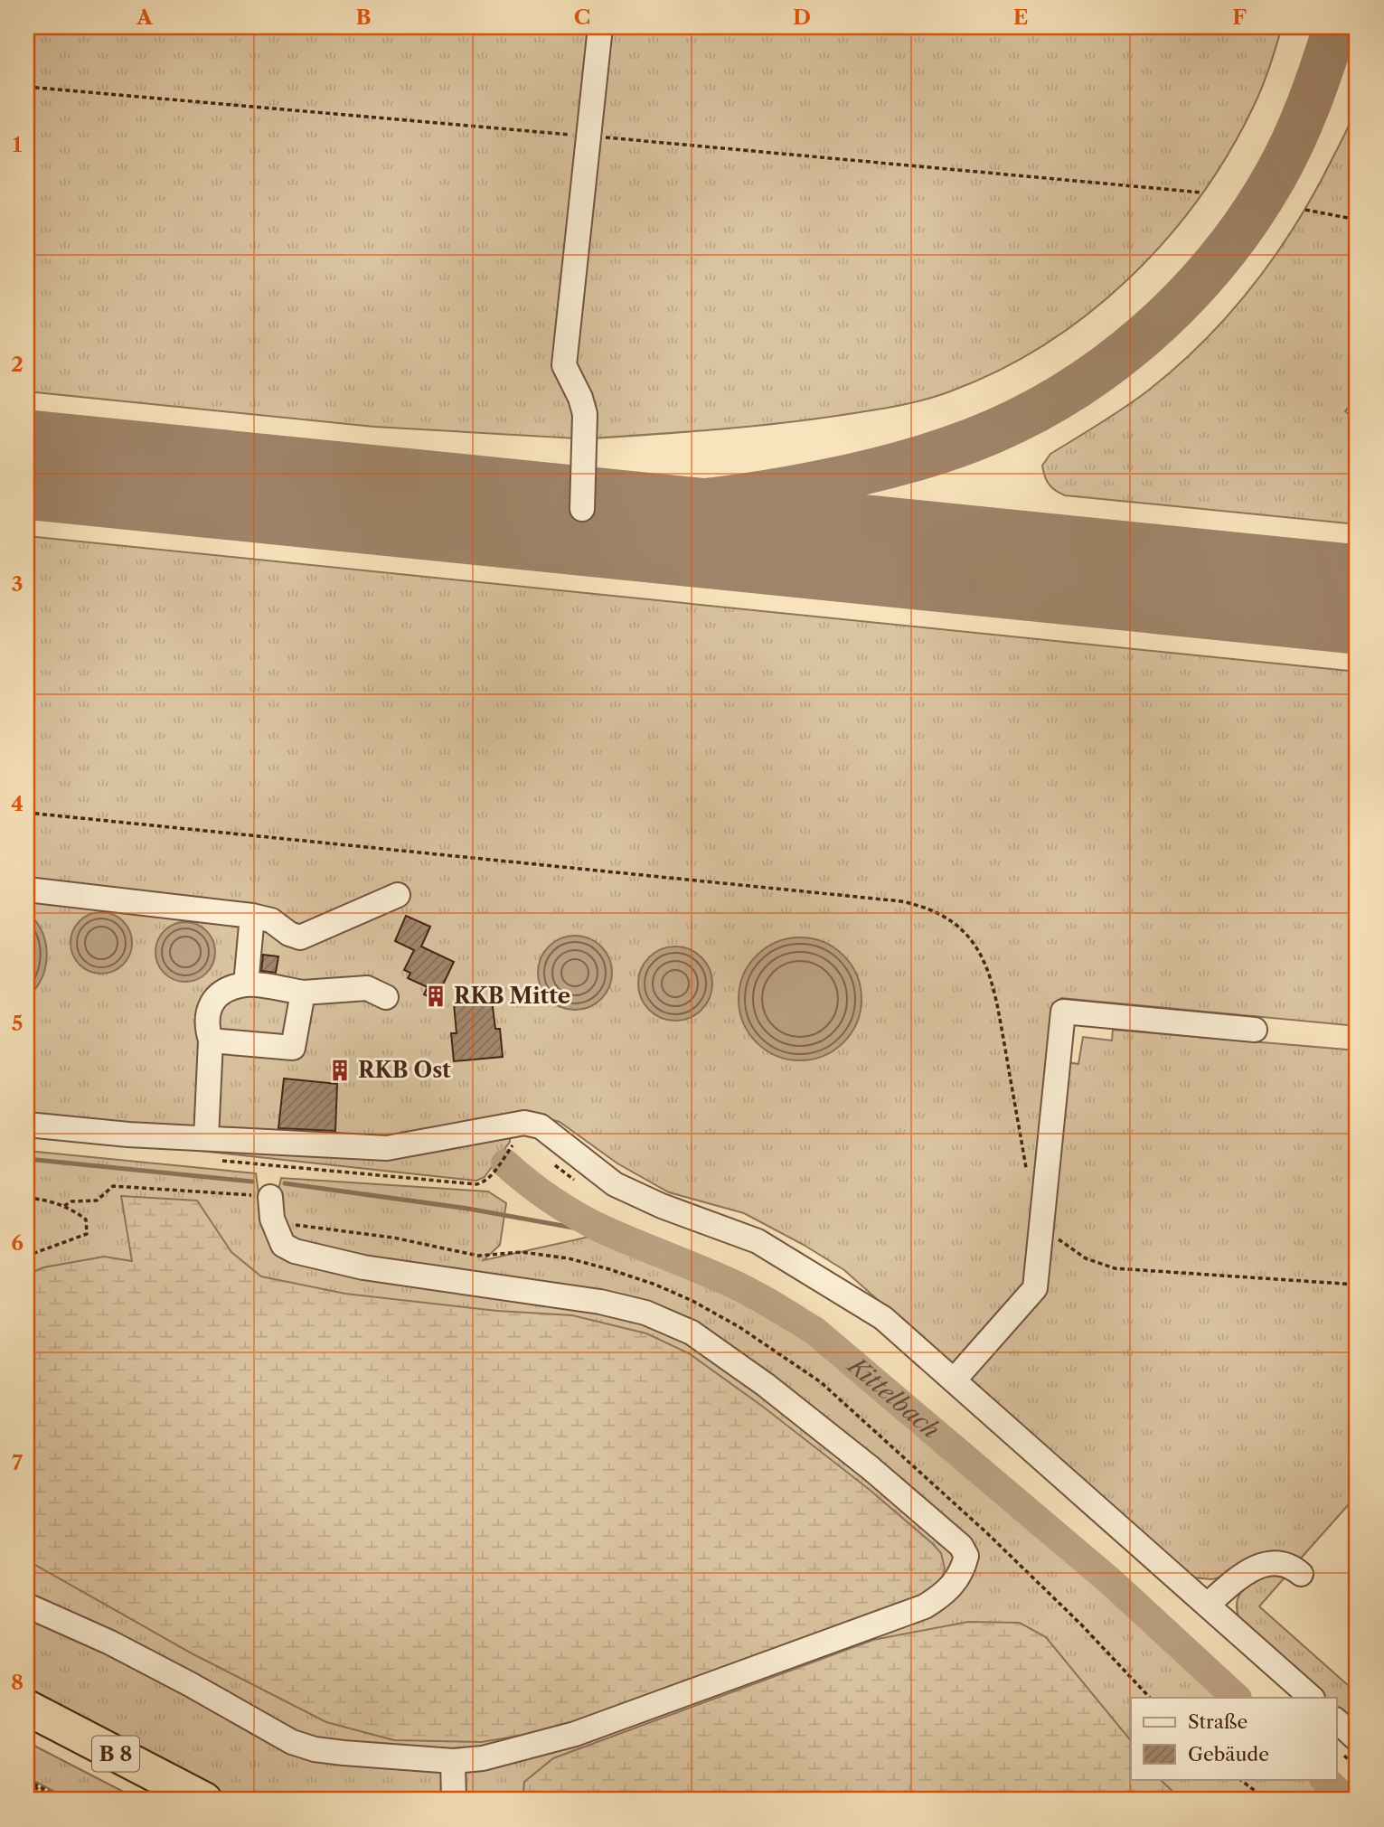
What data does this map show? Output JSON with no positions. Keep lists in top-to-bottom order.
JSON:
{
  "streets": {
    "highway": ["B 8"]
  },
  "water": ["Kittelbach"],
  "places": {
    "building": ["RKB Mitte", "RKB Ost"]
  },
  "legend": ["Straße", "Gebäude"],
  "grid": {
    "columns": [
      "A",
      "B",
      "C",
      "D",
      "E",
      "F"
    ],
    "rows": [
      "1",
      "2",
      "3",
      "4",
      "5",
      "6",
      "7",
      "8"
    ]
  }
}
